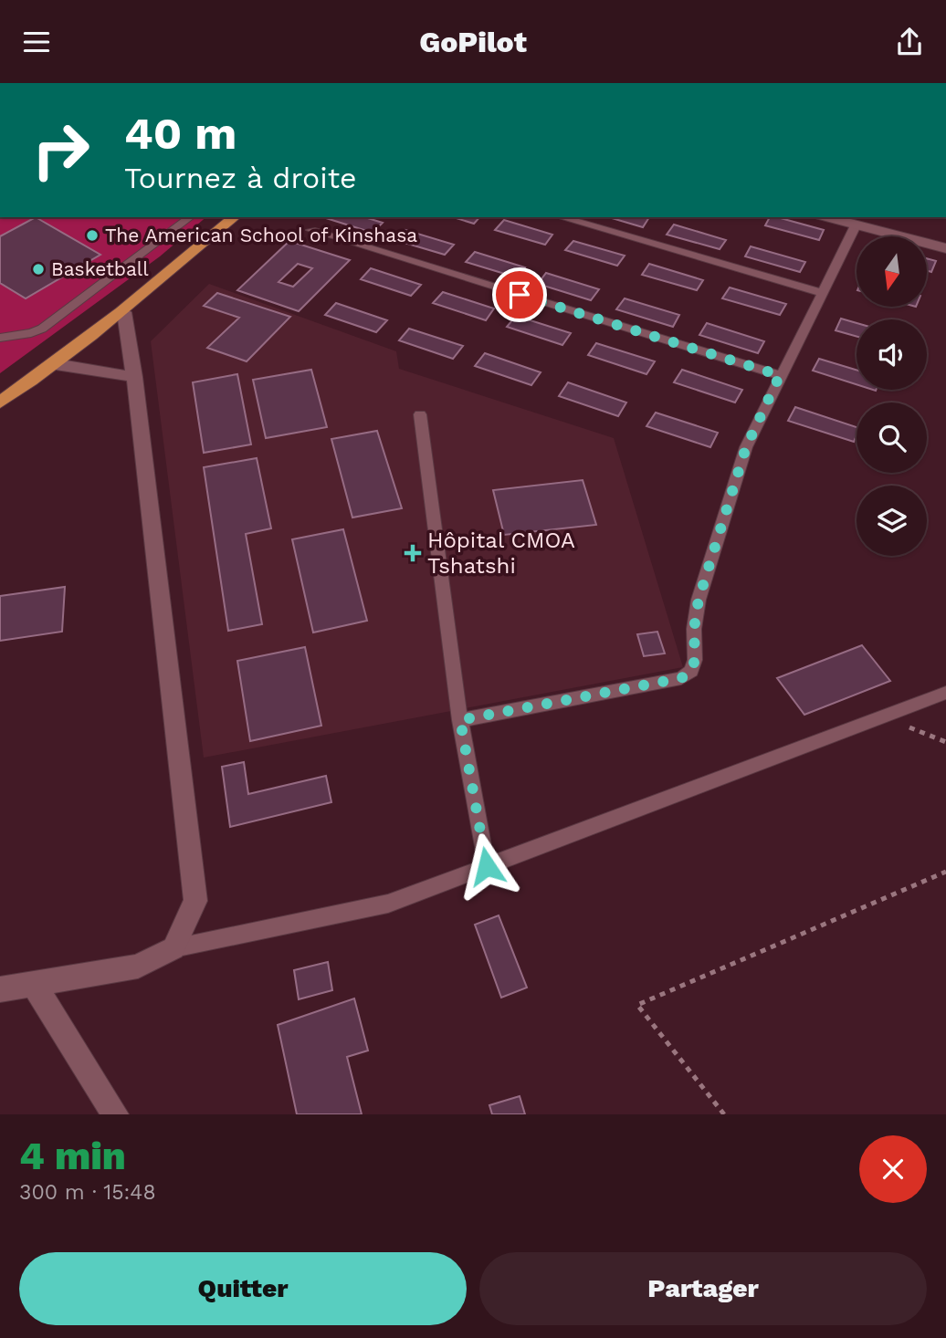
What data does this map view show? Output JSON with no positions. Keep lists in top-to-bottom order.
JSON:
{
  "places": {
    "other": ["The American School of Kinshasa", "Basketball"],
    "health": ["Hôpital CMOA Tshatshi"]
  },
  "north": "bottom",
  "page": {
    "header": "GoPilot",
    "turn": ["40 m", "Tournez à droite"],
    "heading": ["4 min", "300 m · 15:48"],
    "buttons": ["Quitter", "Partager"]
  }
}
